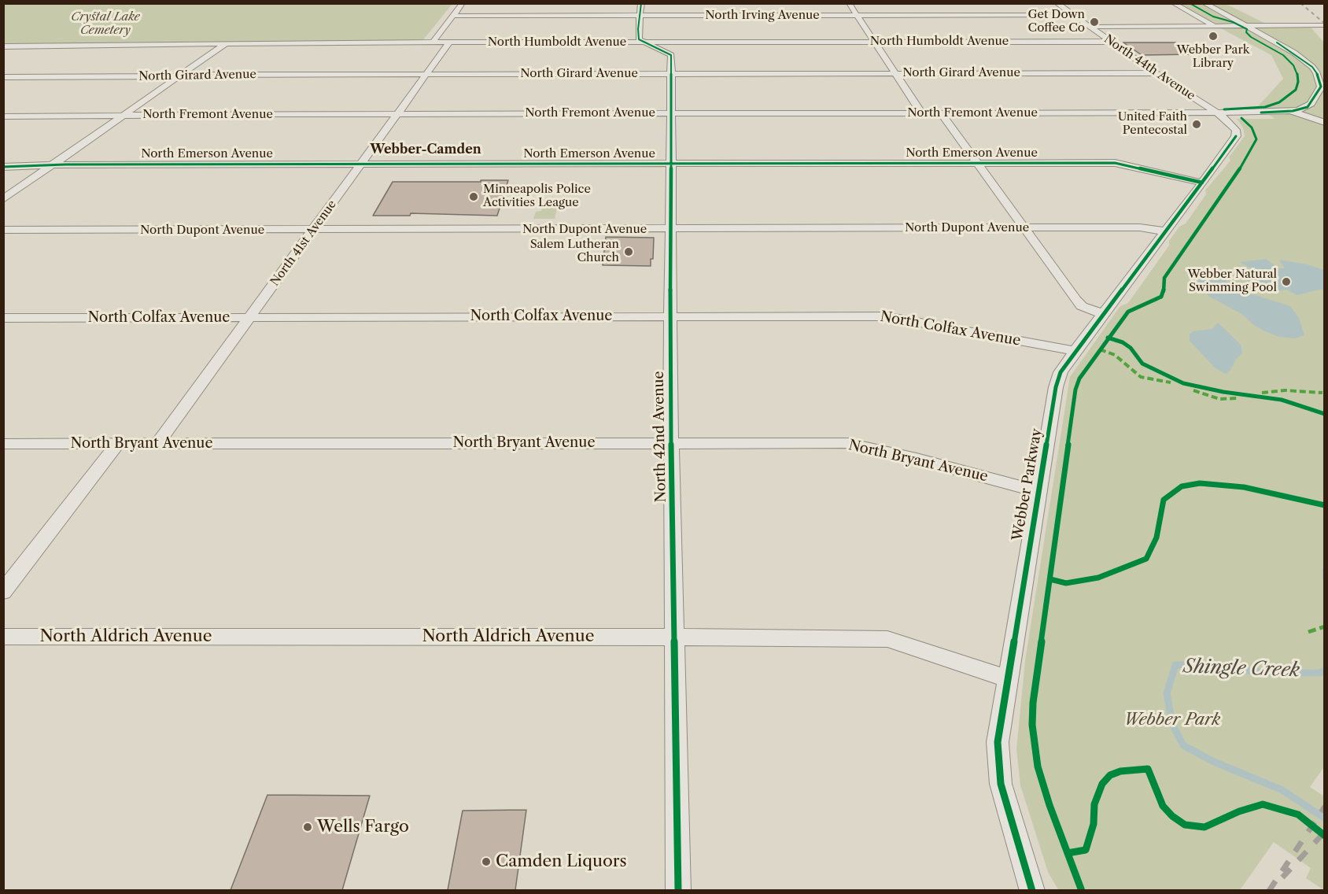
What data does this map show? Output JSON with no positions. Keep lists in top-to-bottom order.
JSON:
{
  "streets": {
    "street": [
      "North Irving Avenue",
      "North Humboldt Avenue",
      "North 44th Avenue",
      "North Girard Avenue",
      "North Fremont Avenue",
      "North Emerson Avenue",
      "North Dupont Avenue",
      "North 41st Avenue",
      "North Colfax Avenue",
      "North 42nd Avenue",
      "North Bryant Avenue",
      "Webber Parkway",
      "North Aldrich Avenue"
    ]
  },
  "crossings": [
    ["North Irving Avenue", "North 44th Avenue"],
    ["North Humboldt Avenue", "North 44th Avenue"],
    ["North Humboldt Avenue", "North 41st Avenue"],
    ["North Humboldt Avenue", "North 42nd Avenue"],
    ["North 44th Avenue", "North Girard Avenue"],
    ["North 44th Avenue", "North Fremont Avenue"],
    ["North 44th Avenue", "Webber Parkway"],
    ["North Girard Avenue", "North 41st Avenue"],
    ["North Girard Avenue", "North 42nd Avenue"],
    ["North Fremont Avenue", "North 41st Avenue"],
    ["North Fremont Avenue", "North 42nd Avenue"],
    ["North Emerson Avenue", "North 41st Avenue"],
    ["North Emerson Avenue", "North 42nd Avenue"],
    ["North Emerson Avenue", "Webber Parkway"],
    ["North Dupont Avenue", "North 41st Avenue"],
    ["North Dupont Avenue", "North 42nd Avenue"],
    ["North Dupont Avenue", "Webber Parkway"],
    ["North 41st Avenue", "North Colfax Avenue"],
    ["North 41st Avenue", "North Bryant Avenue"],
    ["North Colfax Avenue", "North 42nd Avenue"],
    ["North Colfax Avenue", "Webber Parkway"],
    ["North 42nd Avenue", "North Bryant Avenue"],
    ["North 42nd Avenue", "North Aldrich Avenue"],
    ["North Bryant Avenue", "Webber Parkway"],
    ["Webber Parkway", "North Aldrich Avenue"]
  ],
  "districts": ["Webber-Camden"],
  "water": ["Shingle Creek"],
  "parks": ["Crystal Lake Cemetery", "Webber Park"],
  "places": [
    "Get Down Coffee Co",
    "Webber Park Library",
    "United Faith Pentecostal",
    "Minneapolis Police Activities League",
    "Salem Lutheran Church",
    "Webber Natural Swimming Pool",
    "Wells Fargo",
    "Camden Liquors"
  ]
}
